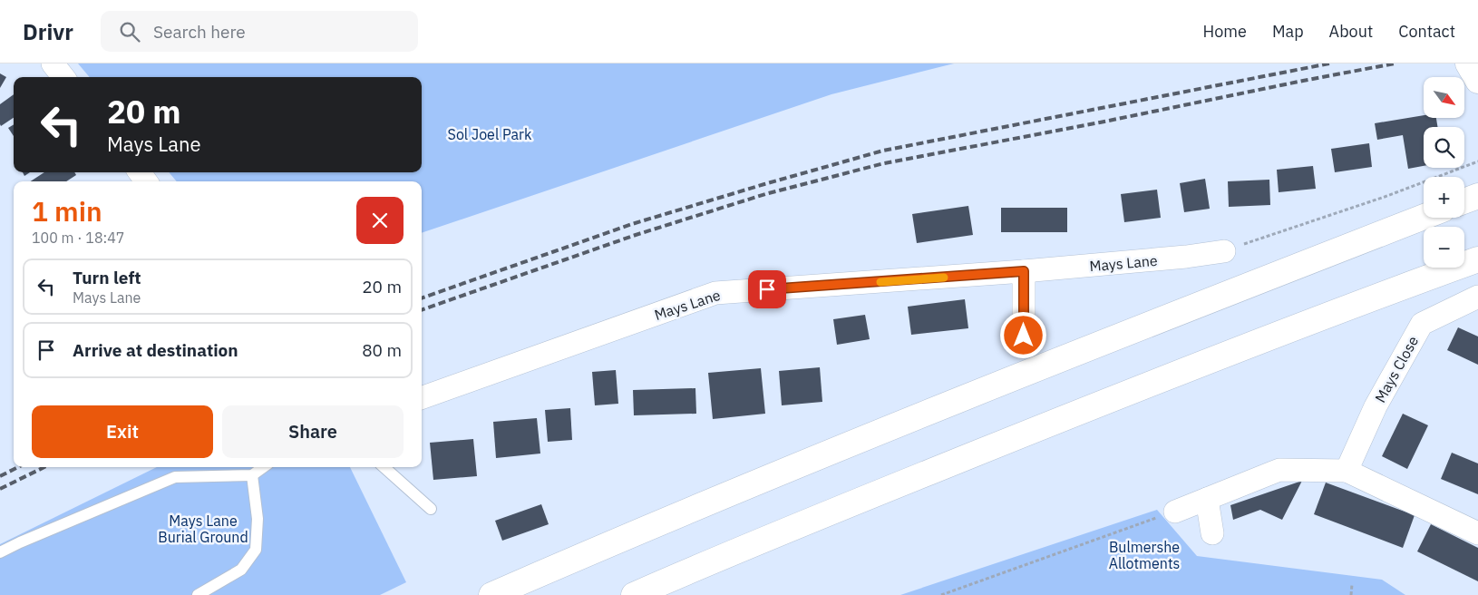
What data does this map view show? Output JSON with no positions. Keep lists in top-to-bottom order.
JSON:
{
  "streets": {
    "street": ["Mays Lane", "Mays Close"]
  },
  "parks": ["Sol Joel Park", "Mays Lane Burial Ground", "Bulmershe Allotments"],
  "north": "bottom right",
  "page": {
    "header": "Drivr",
    "search": "Search here",
    "nav": [
      "Home",
      "Map",
      "About",
      "Contact"
    ],
    "map_buttons": ["+", "−"],
    "turn": ["20 m", "Mays Lane"],
    "heading": ["1 min", "100 m · 18:47"],
    "list": [
      {
        "name": "Turn left",
        "note": "Mays Lane",
        "value": "20 m"
      },
      {
        "name": "Arrive at destination",
        "value": "80 m"
      }
    ],
    "buttons": ["Exit", "Share"]
  }
}
